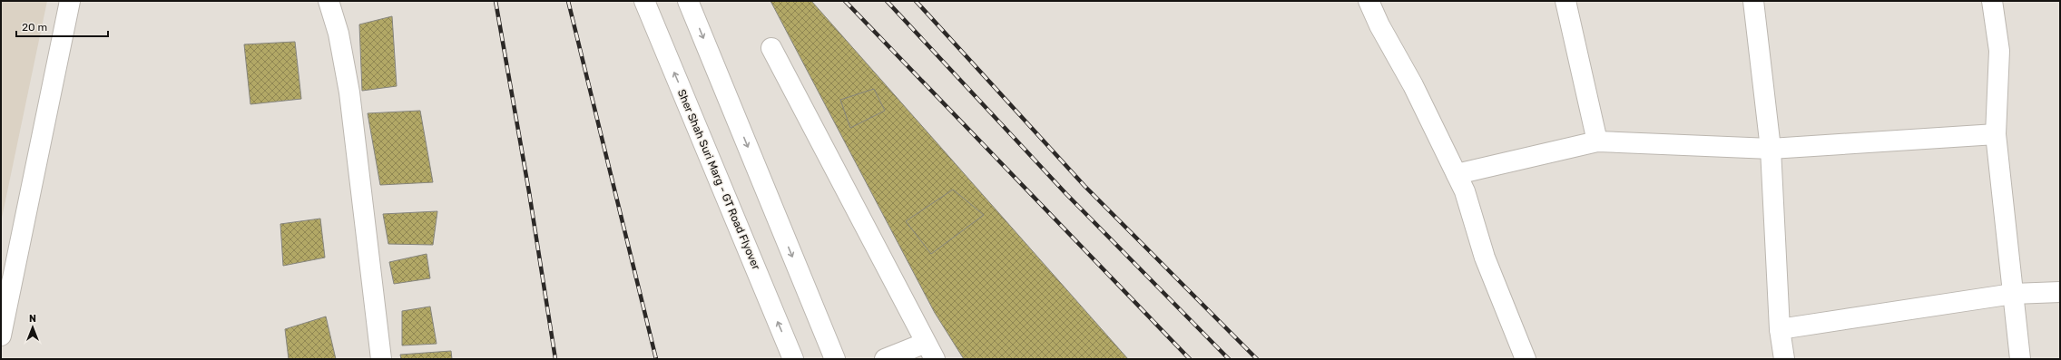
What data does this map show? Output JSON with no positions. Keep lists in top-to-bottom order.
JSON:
{
  "streets": {
    "street": ["Sher Shah Suri Marg - GT Road Flyover"]
  },
  "scale_bar": "20 m",
  "north": "top"
}
